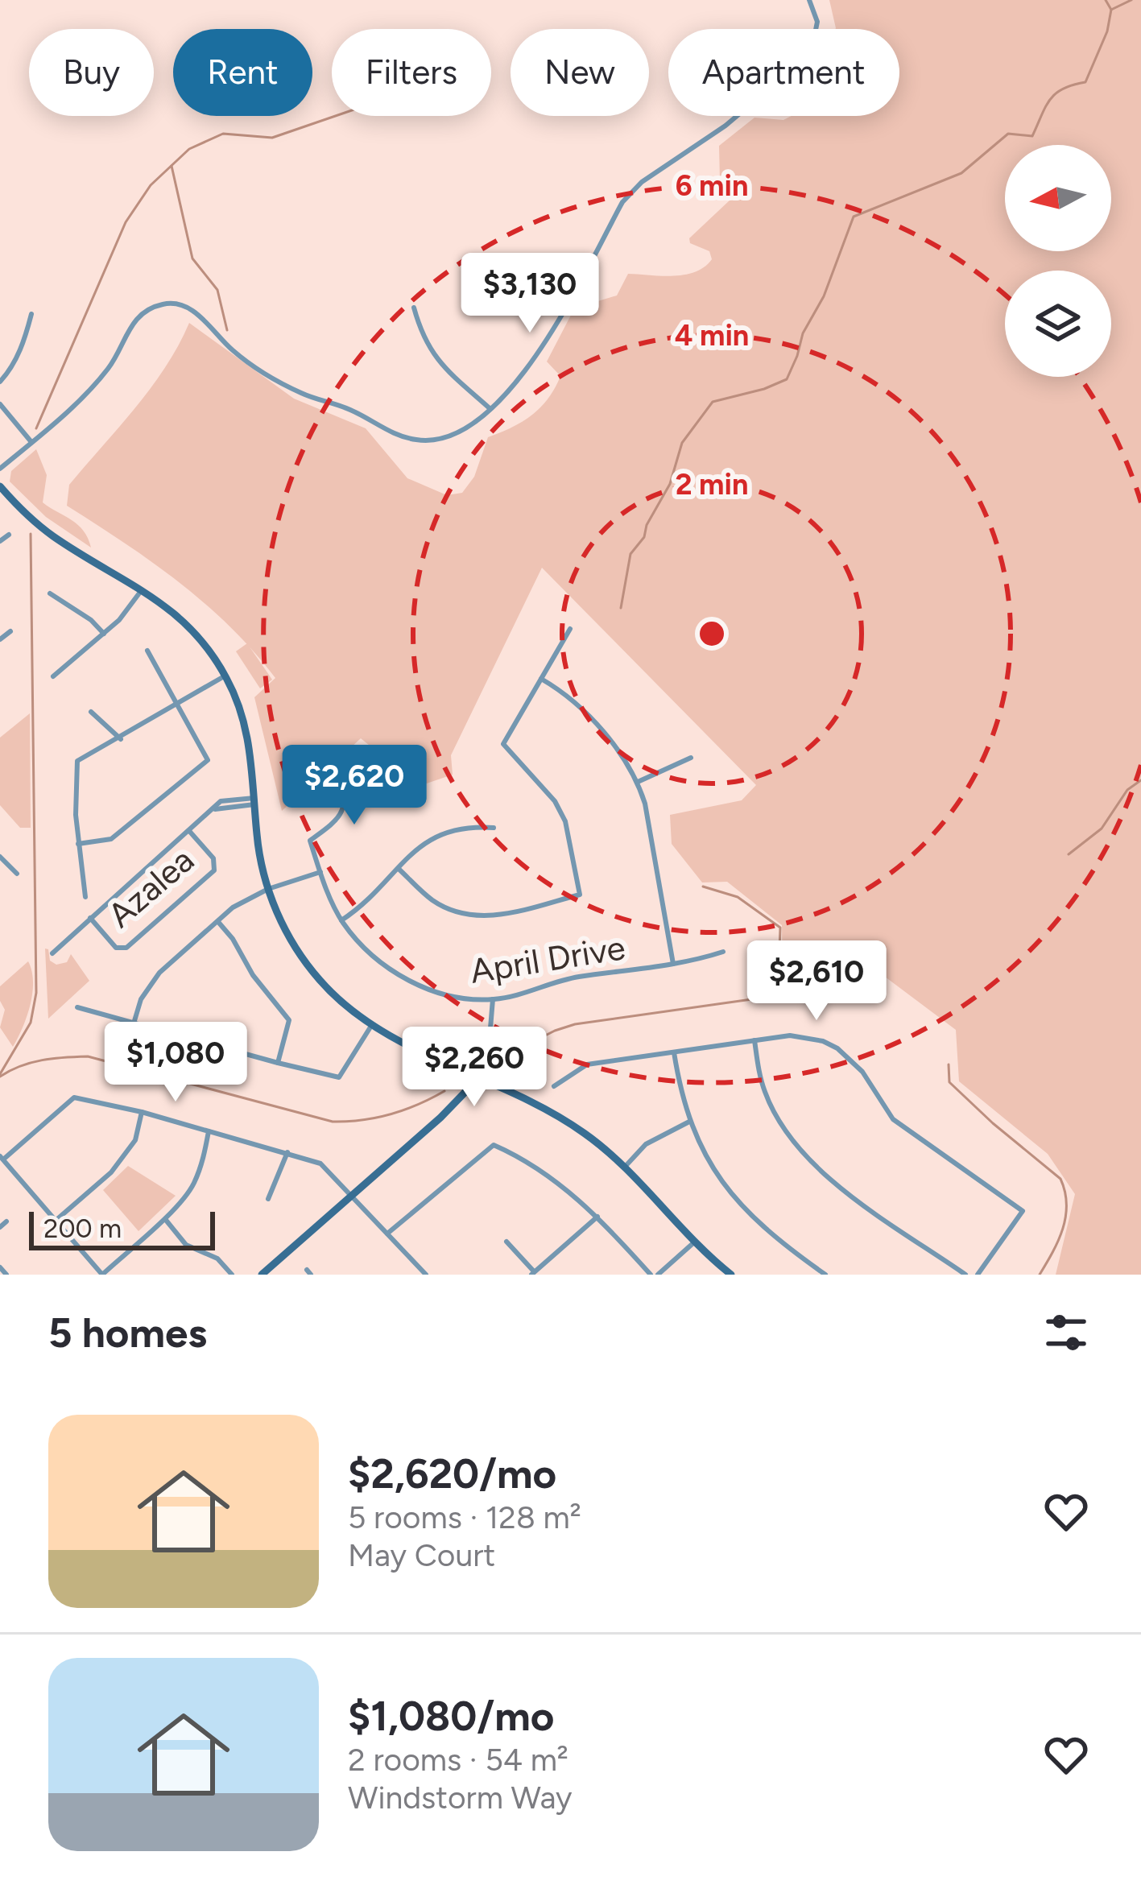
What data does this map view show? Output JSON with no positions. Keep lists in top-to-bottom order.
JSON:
{
  "streets": {
    "street": ["Azalea", "April Drive"]
  },
  "scale_bar": "200 m",
  "north": "left",
  "page": {
    "chip": [
      "Buy",
      "Rent",
      "Filters",
      "New",
      "Apartment"
    ],
    "price": [
      "$3,130",
      "$2,620",
      "$2,610",
      "$1,080",
      "$2,260"
    ],
    "scale": "200 m",
    "heading": "5 homes",
    "list": [
      {
        "name": "$2,620/mo",
        "note": "5 rooms · 128 m² · May Court"
      },
      {
        "name": "$1,080/mo",
        "note": "2 rooms · 54 m² · Windstorm Way"
      }
    ]
  },
  "rings": ["6 min", "4 min", "2 min"]
}
